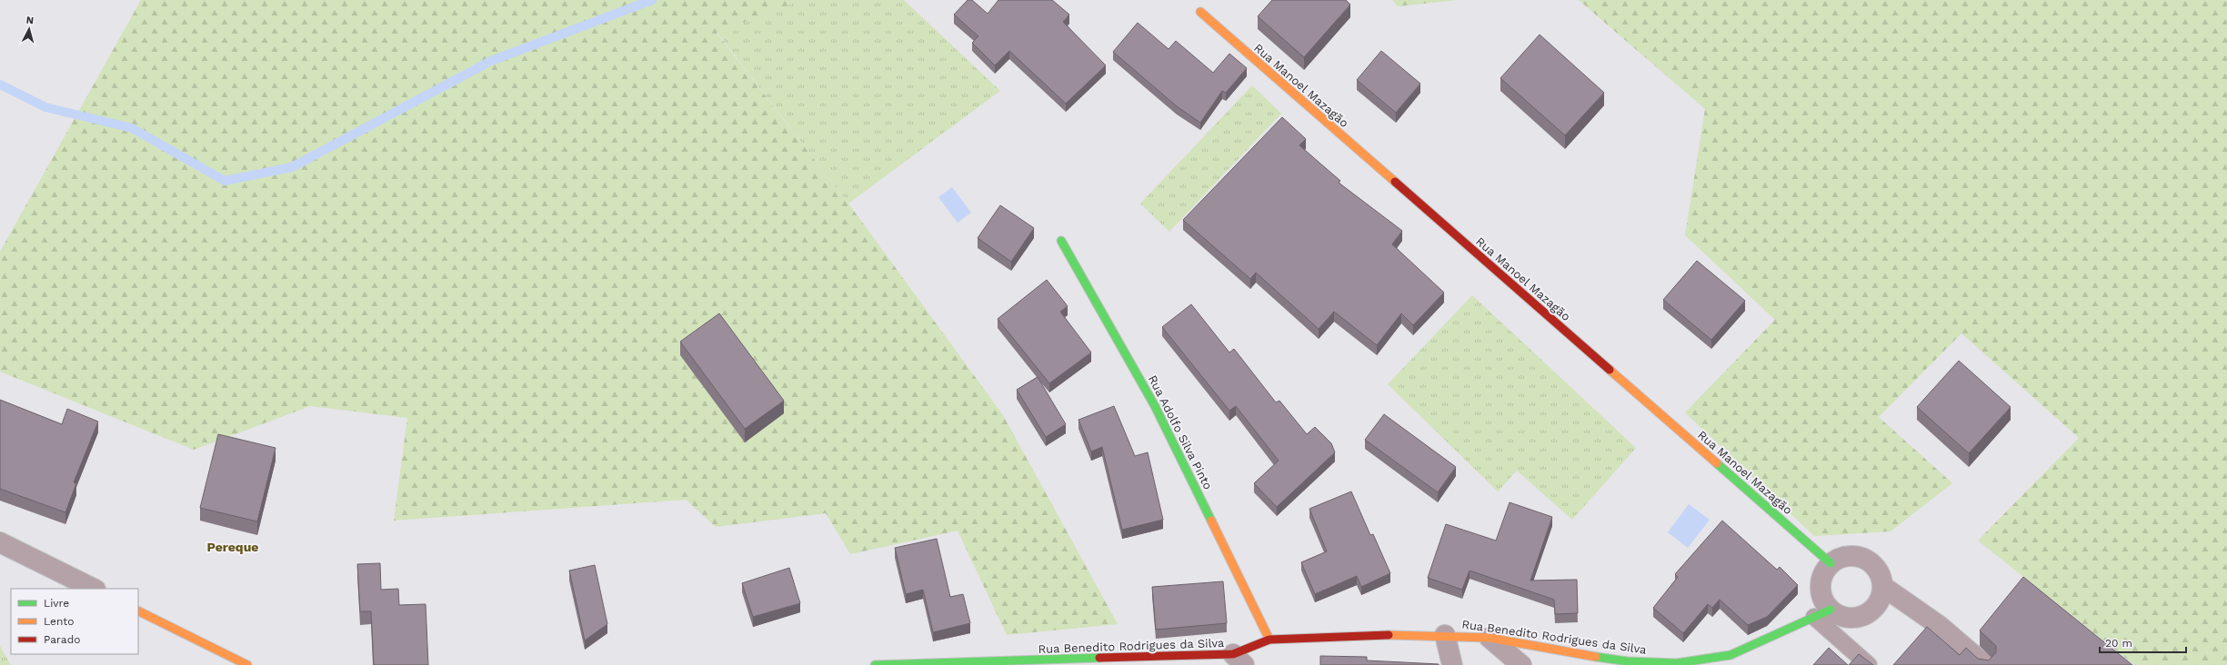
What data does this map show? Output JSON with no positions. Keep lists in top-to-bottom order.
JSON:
{
  "streets": {
    "street": ["Rua Manoel Mazagão", "Rua Adolfo Silva Pinto", "Rua Benedito Rodrigues da Silva"]
  },
  "crossings": [
    ["Rua Manoel Mazagão", "Rua Benedito Rodrigues da Silva"],
    ["Rua Adolfo Silva Pinto", "Rua Benedito Rodrigues da Silva"]
  ],
  "districts": ["Pereque"],
  "legend": ["Livre", "Lento", "Parado"],
  "scale_bar": "20 m",
  "north": "top"
}
